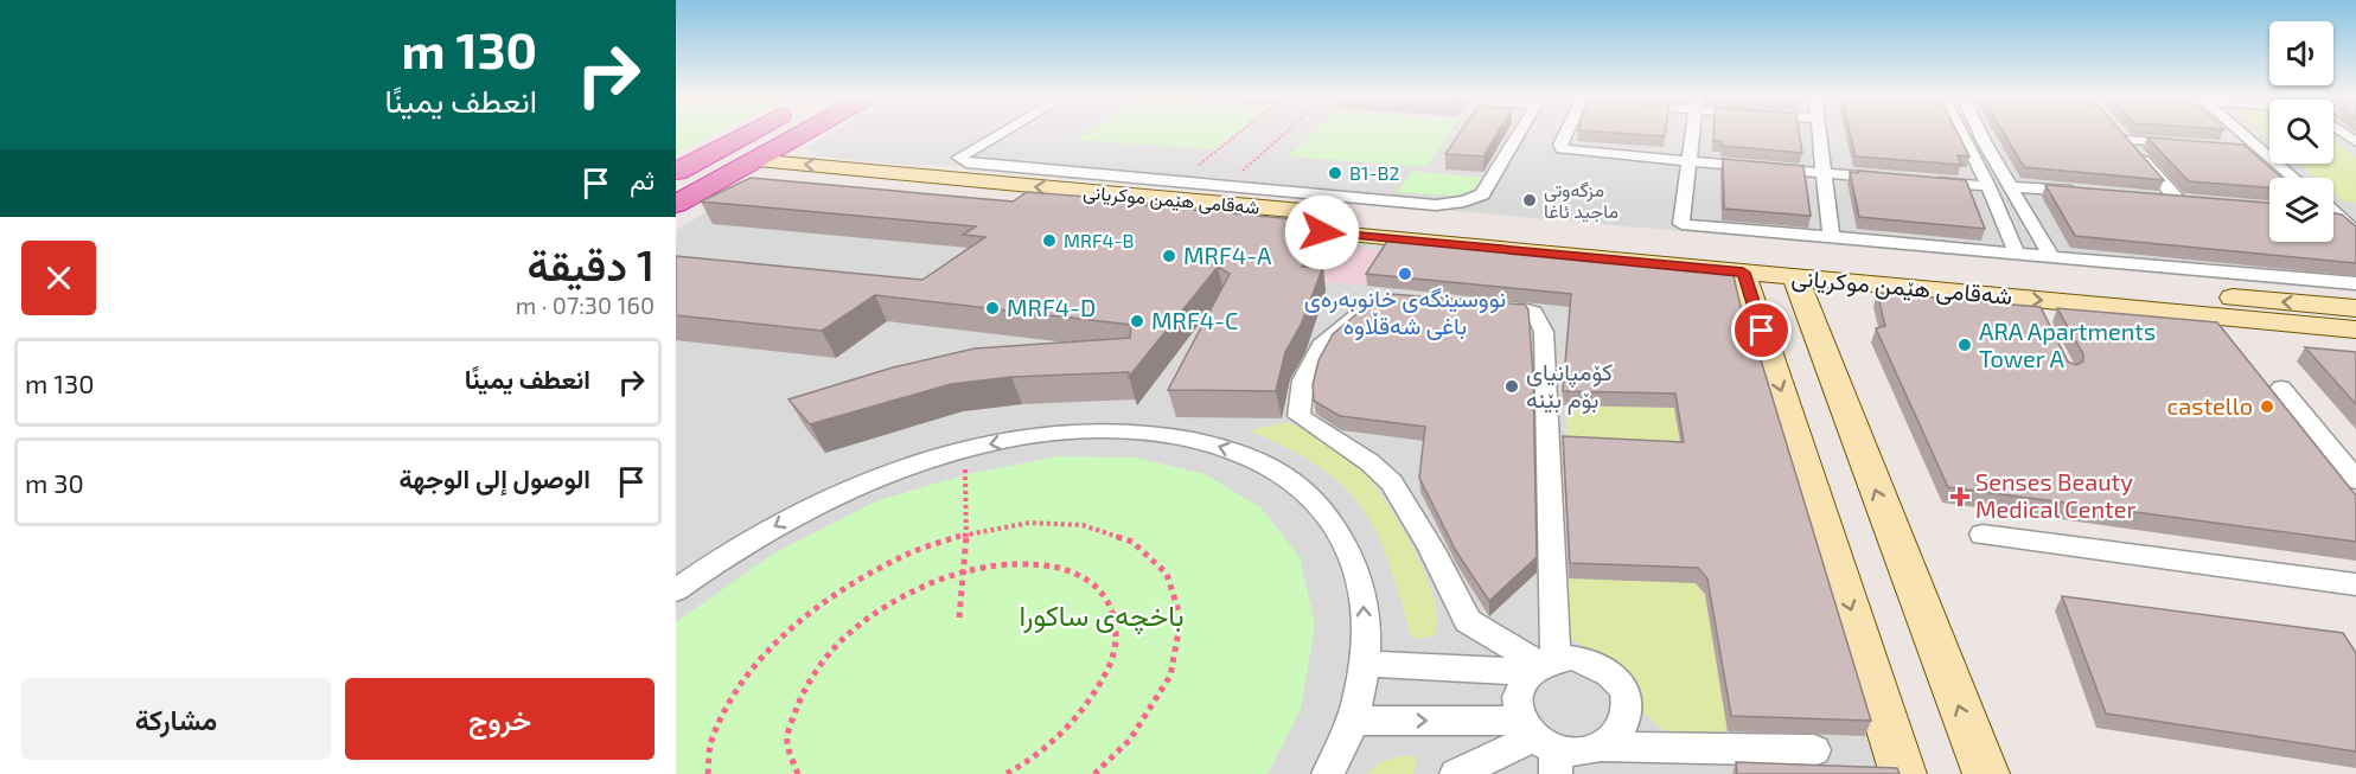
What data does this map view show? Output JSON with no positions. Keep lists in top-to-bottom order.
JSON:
{
  "streets": {
    "street": ["شەقامی هێمن موکریانی"]
  },
  "parks": ["باخچەی ساکورا"],
  "places": {
    "other": [
      "B1-B2",
      "مزگەوتی ماجید ئاغا",
      "MRF4-B",
      "MRF4-A",
      "نووسینگەی خانوبەرەی باغی شەقڵاوە",
      "MRF4-D",
      "MRF4-C",
      "ARA Apartments Tower A",
      "کۆمپانیای بۆم بێنە",
      "castello"
    ],
    "health": ["Senses Beauty Medical Center"]
  },
  "page": {
    "turn": ["130 m", "انعطف يمينًا"],
    "then": "ثم",
    "heading": ["1 دقيقة", "160 m · 07:30"],
    "list": [
      {
        "name": "انعطف يمينًا",
        "value": "130 m"
      },
      {
        "name": "الوصول إلى الوجهة",
        "value": "30 m"
      }
    ],
    "buttons": ["خروج", "مشاركة"]
  }
}
